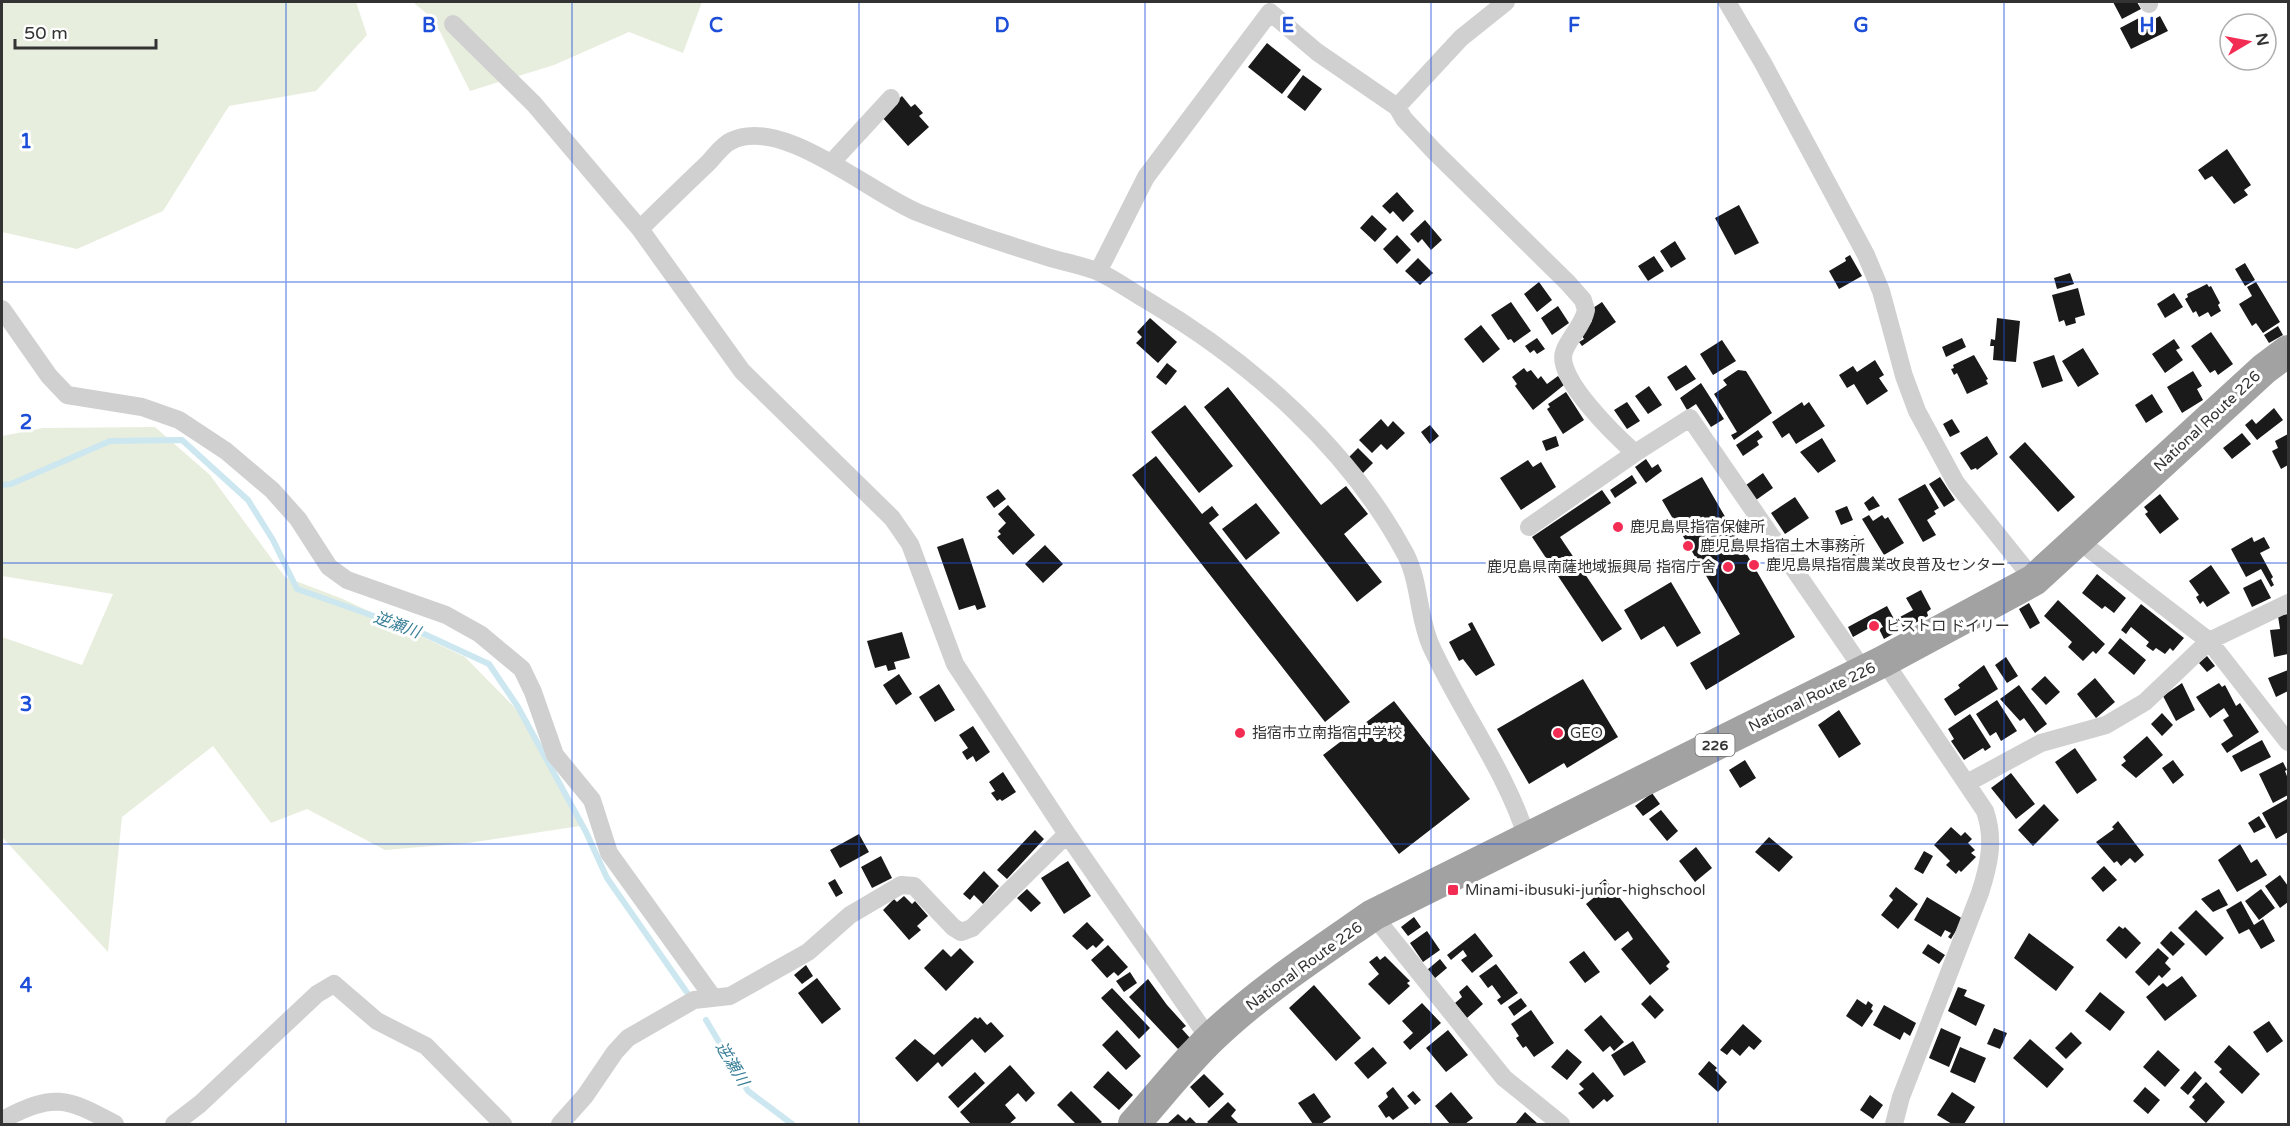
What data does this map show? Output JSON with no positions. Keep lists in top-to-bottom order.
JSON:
{
  "streets": {
    "highway": ["National Route 226", "226"]
  },
  "water": ["逆瀬川"],
  "places": {
    "other": [
      "鹿児島県指宿保健所",
      "鹿児島県指宿土木事務所",
      "鹿児島県指宿農業改良普及センター",
      "鹿児島県南薩地域振興局 指宿庁舍",
      "ビストロ ドイリー",
      "指宿市立南指宿中学校",
      "GEO"
    ],
    "transit": ["Minami-ibusuki-junior-highschool"]
  },
  "scale_bar": "50 m",
  "north": "right",
  "grid": {
    "columns": [
      "B",
      "C",
      "D",
      "E",
      "F",
      "G",
      "H"
    ],
    "rows": [
      "1",
      "2",
      "3",
      "4"
    ]
  }
}
